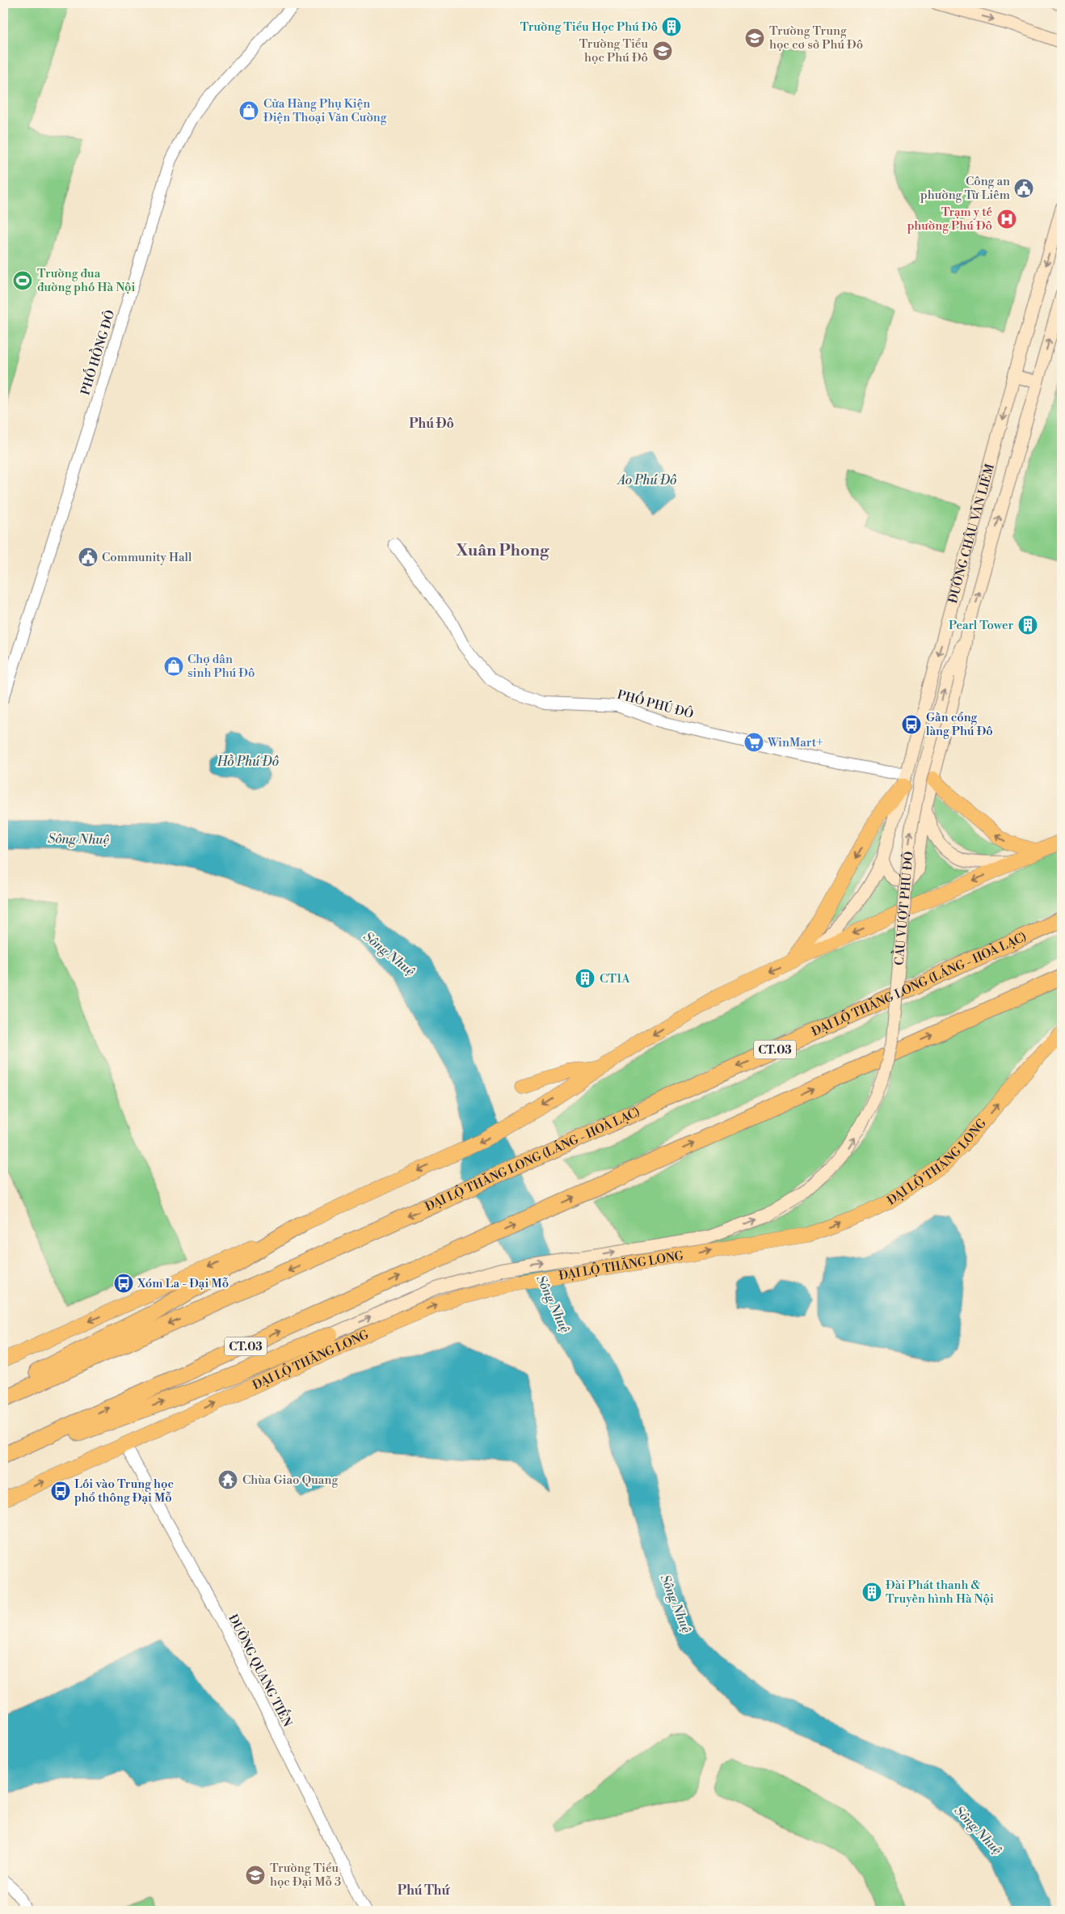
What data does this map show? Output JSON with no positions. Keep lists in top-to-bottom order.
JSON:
{
  "streets": {
    "highway": ["ĐẠI LỘ THĂNG LONG (LÁNG - HOÀ LẠC)", "CT.03"],
    "main road": ["ĐƯỜNG CHÂU VĂN LIÊM", "CẦU VƯỢT PHÚ ĐÔ", "ĐẠI LỘ THĂNG LONG"],
    "street": ["PHỐ HỒNG ĐÔ", "PHỐ PHÚ ĐÔ", "ĐƯỜNG QUANG TIẾN"]
  },
  "crossings": [
    ["ĐƯỜNG CHÂU VĂN LIÊM", "PHỐ PHÚ ĐÔ"],
    ["ĐƯỜNG CHÂU VĂN LIÊM", "CẦU VƯỢT PHÚ ĐÔ"],
    ["CẦU VƯỢT PHÚ ĐÔ", "ĐẠI LỘ THĂNG LONG"],
    ["ĐẠI LỘ THĂNG LONG", "ĐƯỜNG QUANG TIẾN"]
  ],
  "one_way": ["CẦU VƯỢT PHÚ ĐÔ", "ĐẠI LỘ THĂNG LONG"],
  "districts": ["Phú Đô", "Xuân Phong", "Phú Thứ"],
  "water": ["Ao Phú Đô", "Hồ Phú Đô", "Sông Nhuệ"],
  "places": {
    "building": [
      "Trường Tiểu Học Phú Đô",
      "Pearl Tower",
      "CT1A",
      "Đài Phát thanh & Truyền hình Hà Nội"
    ],
    "school or university": ["Trường Trung học cơ sở Phú Đô", "Trường Tiểu học Phú Đô", "Trường Tiểu học Đại Mỗ 3"],
    "shop": ["Cửa Hàng Phụ Kiện Điện Thoại Văn Cường", "Chợ dân sinh Phú Đô"],
    "public building": ["Công an phường Từ Liêm", "Community Hall"],
    "hospital": ["Trạm y tế phường Phú Đô"],
    "sports": ["Trường đua đường phố Hà Nội"],
    "bus stop": ["Gần cổng làng Phú Đô", "Xóm La - Đại Mỗ", "Lối vào Trung học phổ thông Đại Mỗ"],
    "supermarket": ["WinMart+"],
    "temple": ["Chùa Giao Quang"]
  }
}
